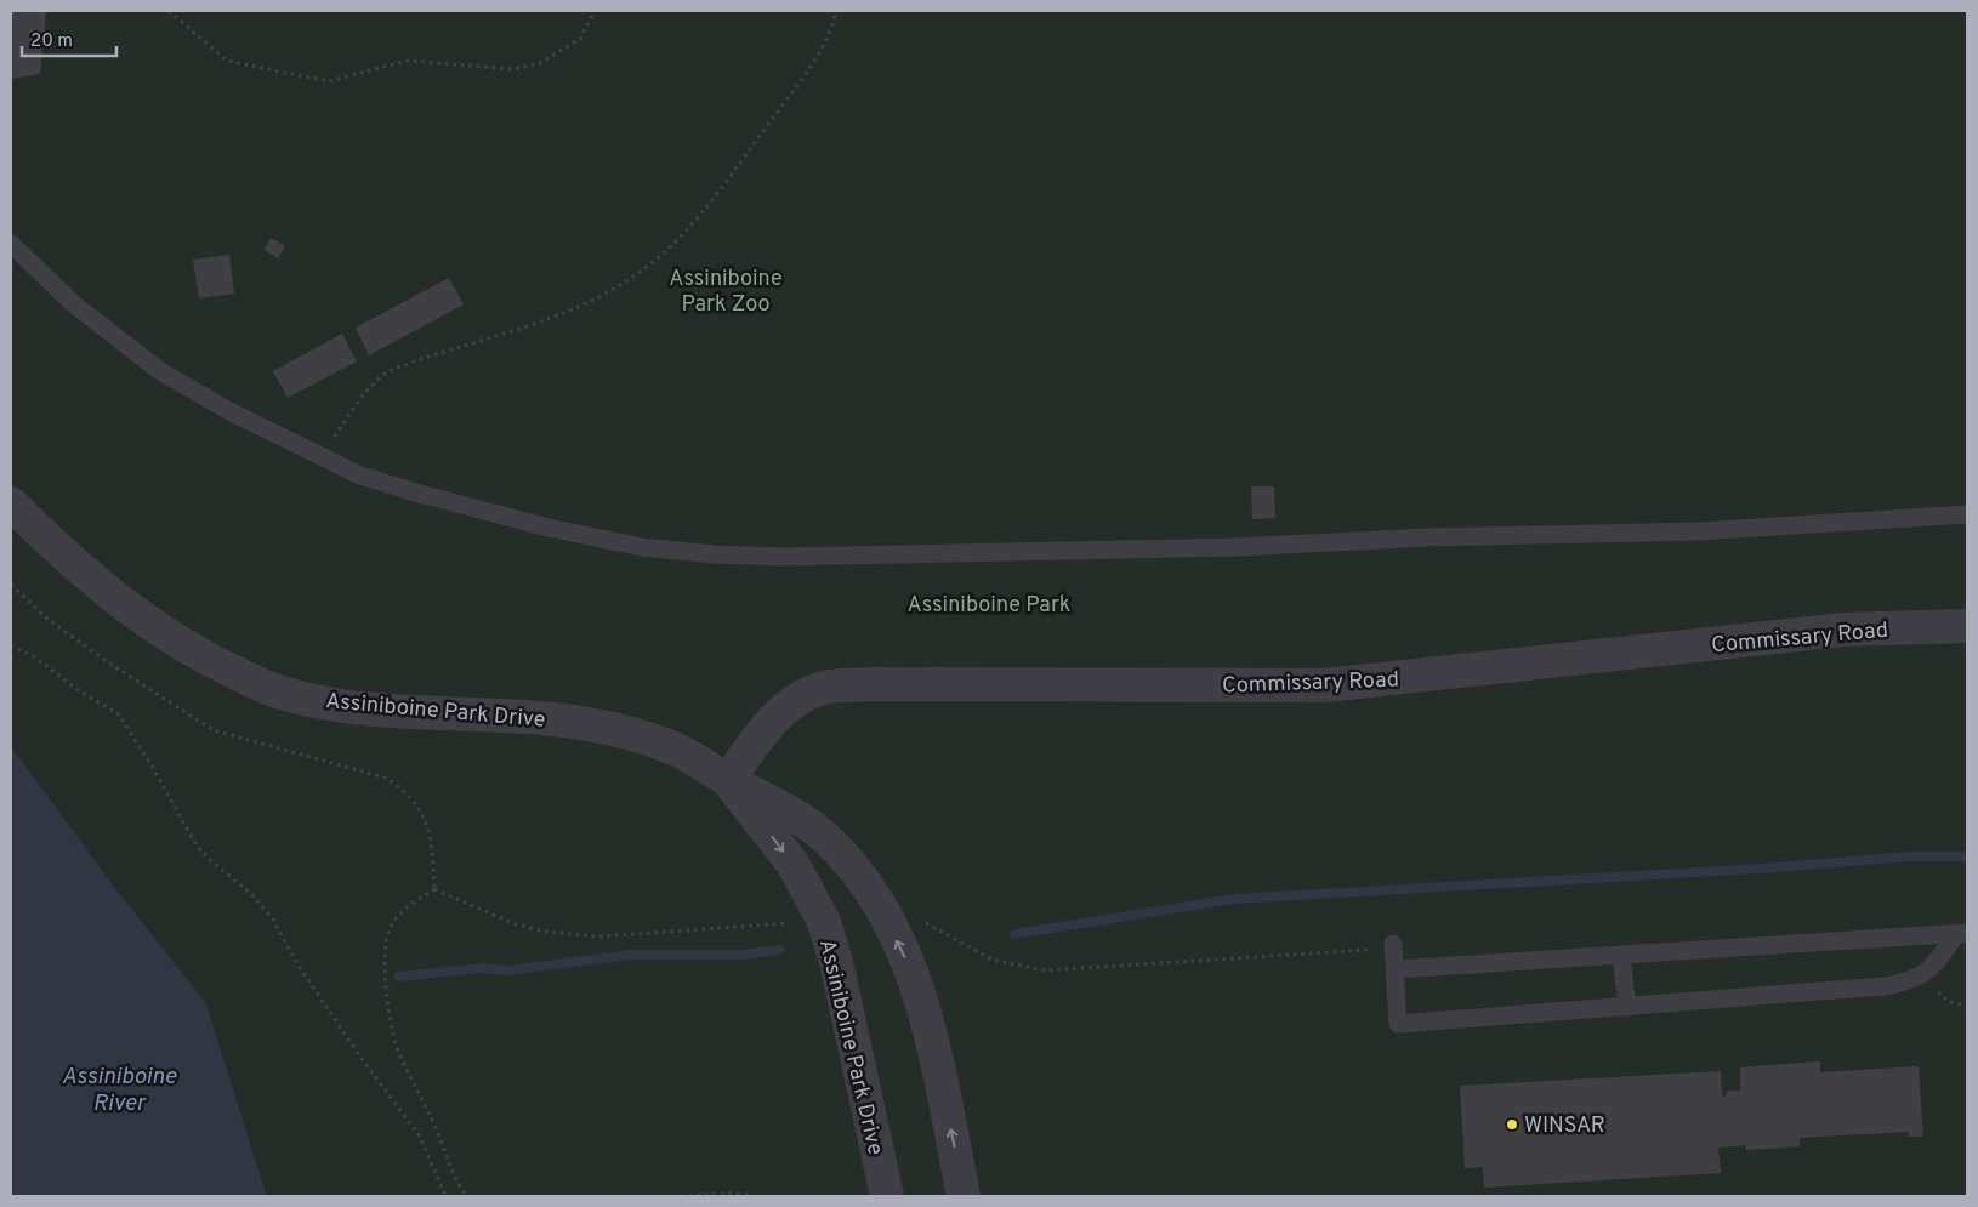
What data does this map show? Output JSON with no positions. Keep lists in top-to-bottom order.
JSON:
{
  "streets": {
    "street": ["Commissary Road", "Assiniboine Park Drive"]
  },
  "crossings": [
    ["Commissary Road", "Assiniboine Park Drive"]
  ],
  "water": ["Assiniboine River"],
  "parks": ["Assiniboine Park Zoo", "Assiniboine Park"],
  "places": ["WINSAR"],
  "scale_bar": "20 m"
}
